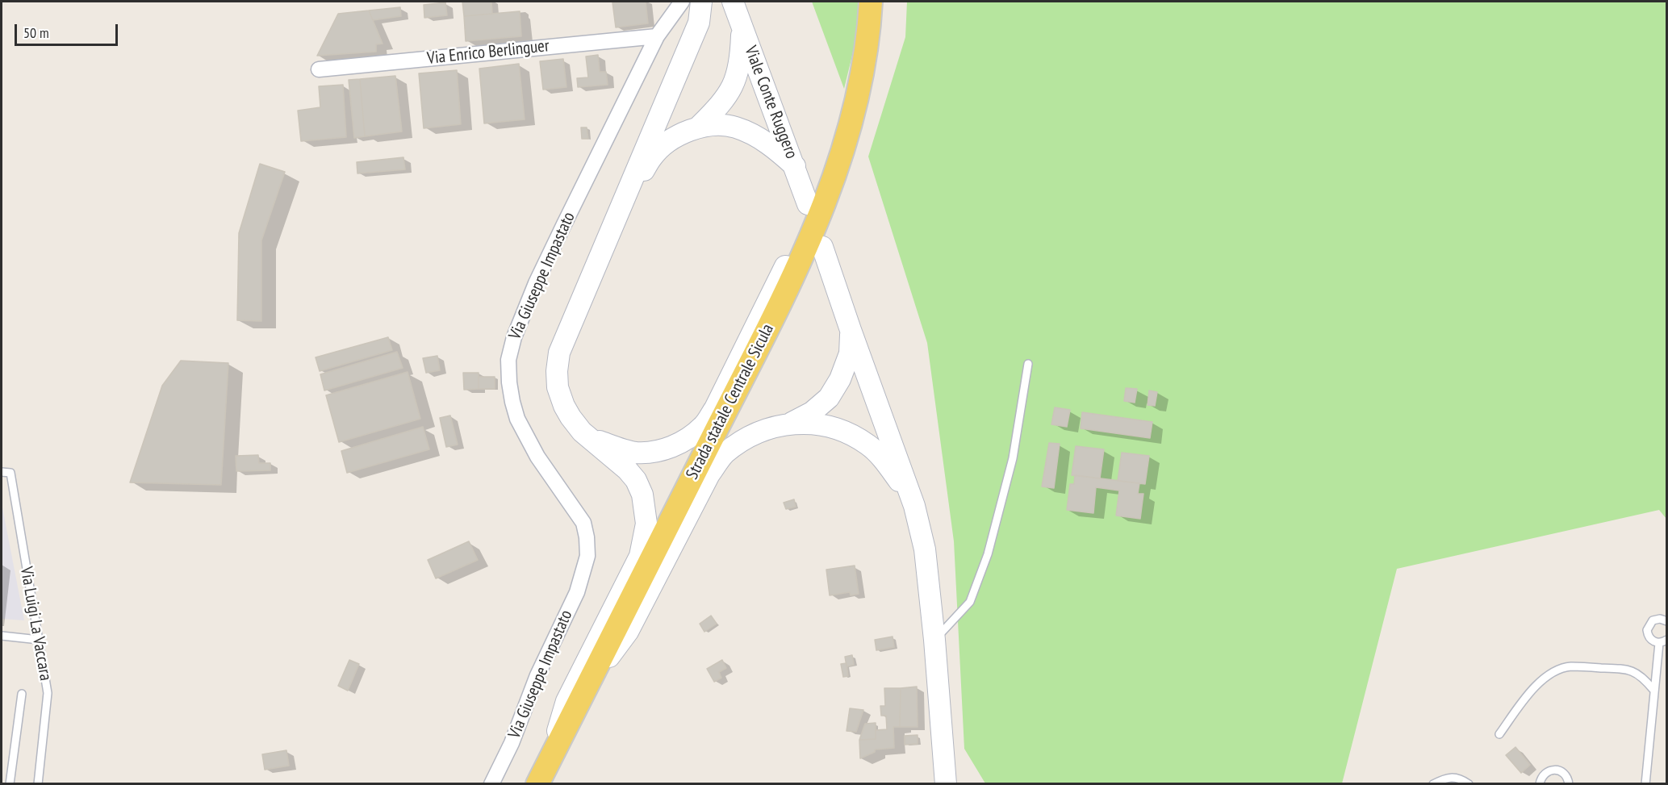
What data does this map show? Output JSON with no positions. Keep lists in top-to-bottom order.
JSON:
{
  "streets": {
    "main road": ["Viale Conte Ruggero", "Strada statale Centrale Sicula"],
    "street": ["Via Enrico Berlinguer", "Via Giuseppe Impastato"],
    "lane": ["Via Luigi La Vaccara"]
  },
  "crossings": [
    ["Via Enrico Berlinguer", "Via Giuseppe Impastato"]
  ],
  "scale_bar": "50 m"
}
